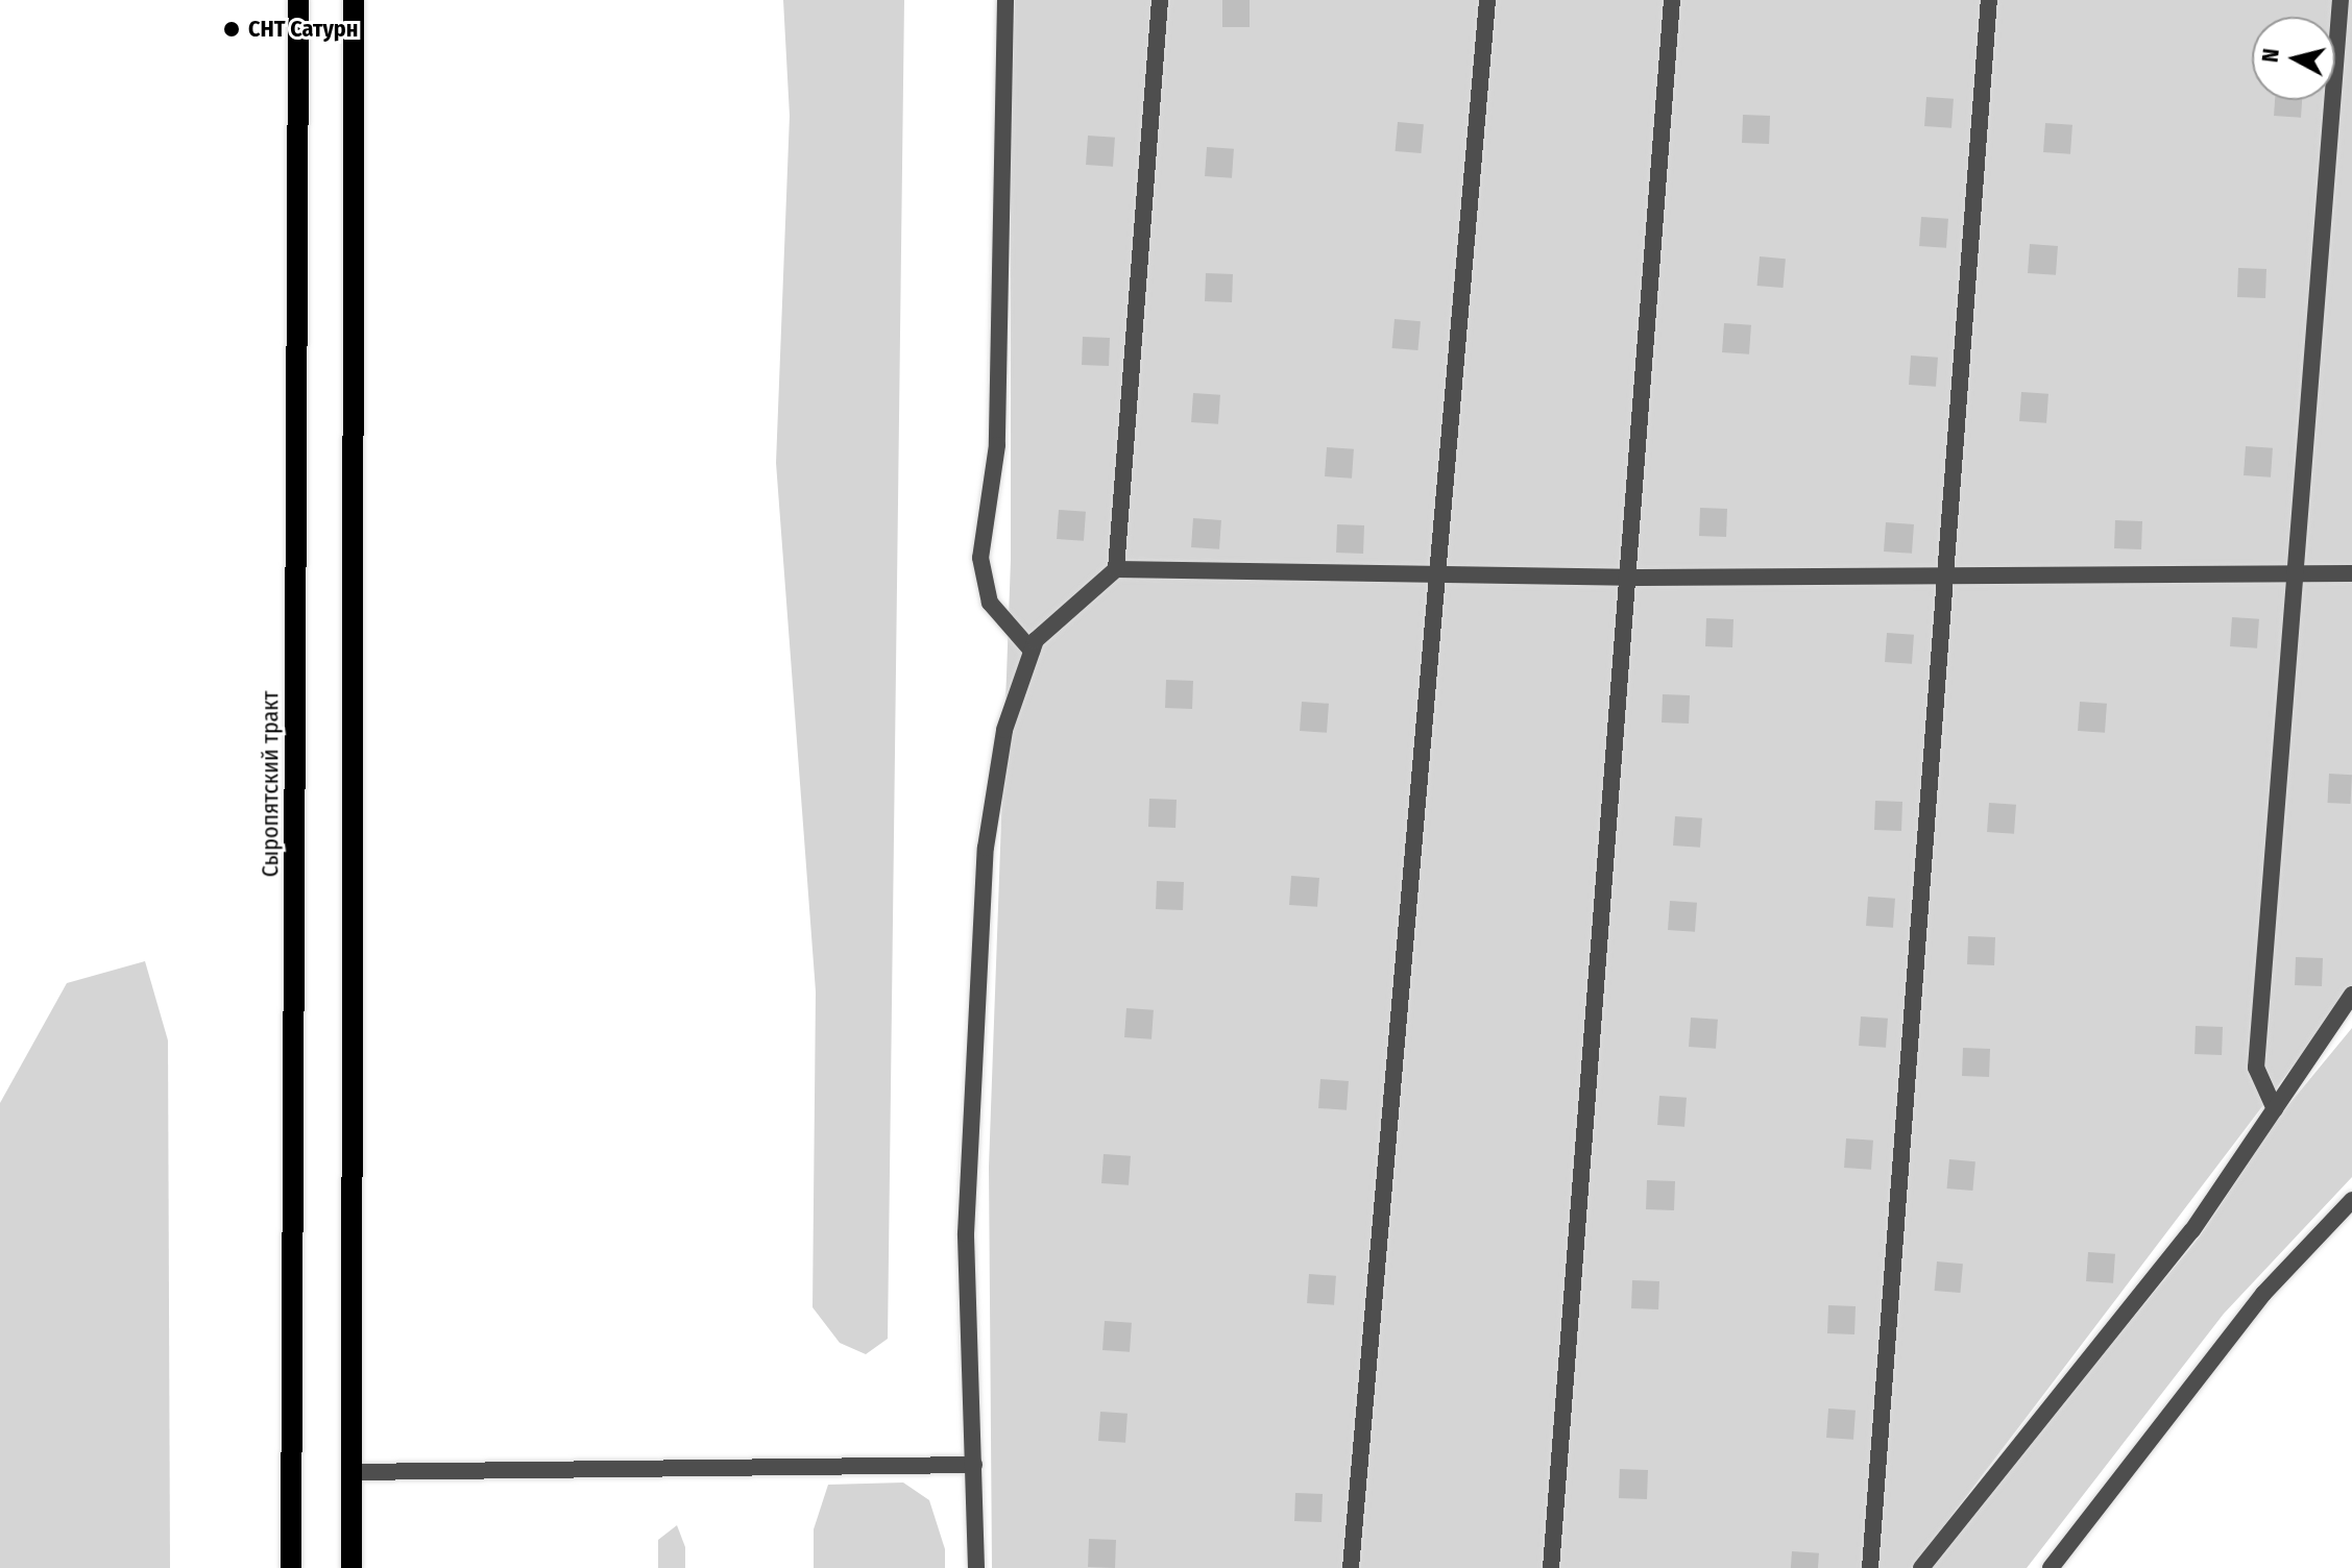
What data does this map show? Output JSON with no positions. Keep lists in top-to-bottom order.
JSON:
{
  "streets": {
    "main road": ["Сыропятский тракт"]
  },
  "places": ["СНТ Сатурн"],
  "north": "left"
}
